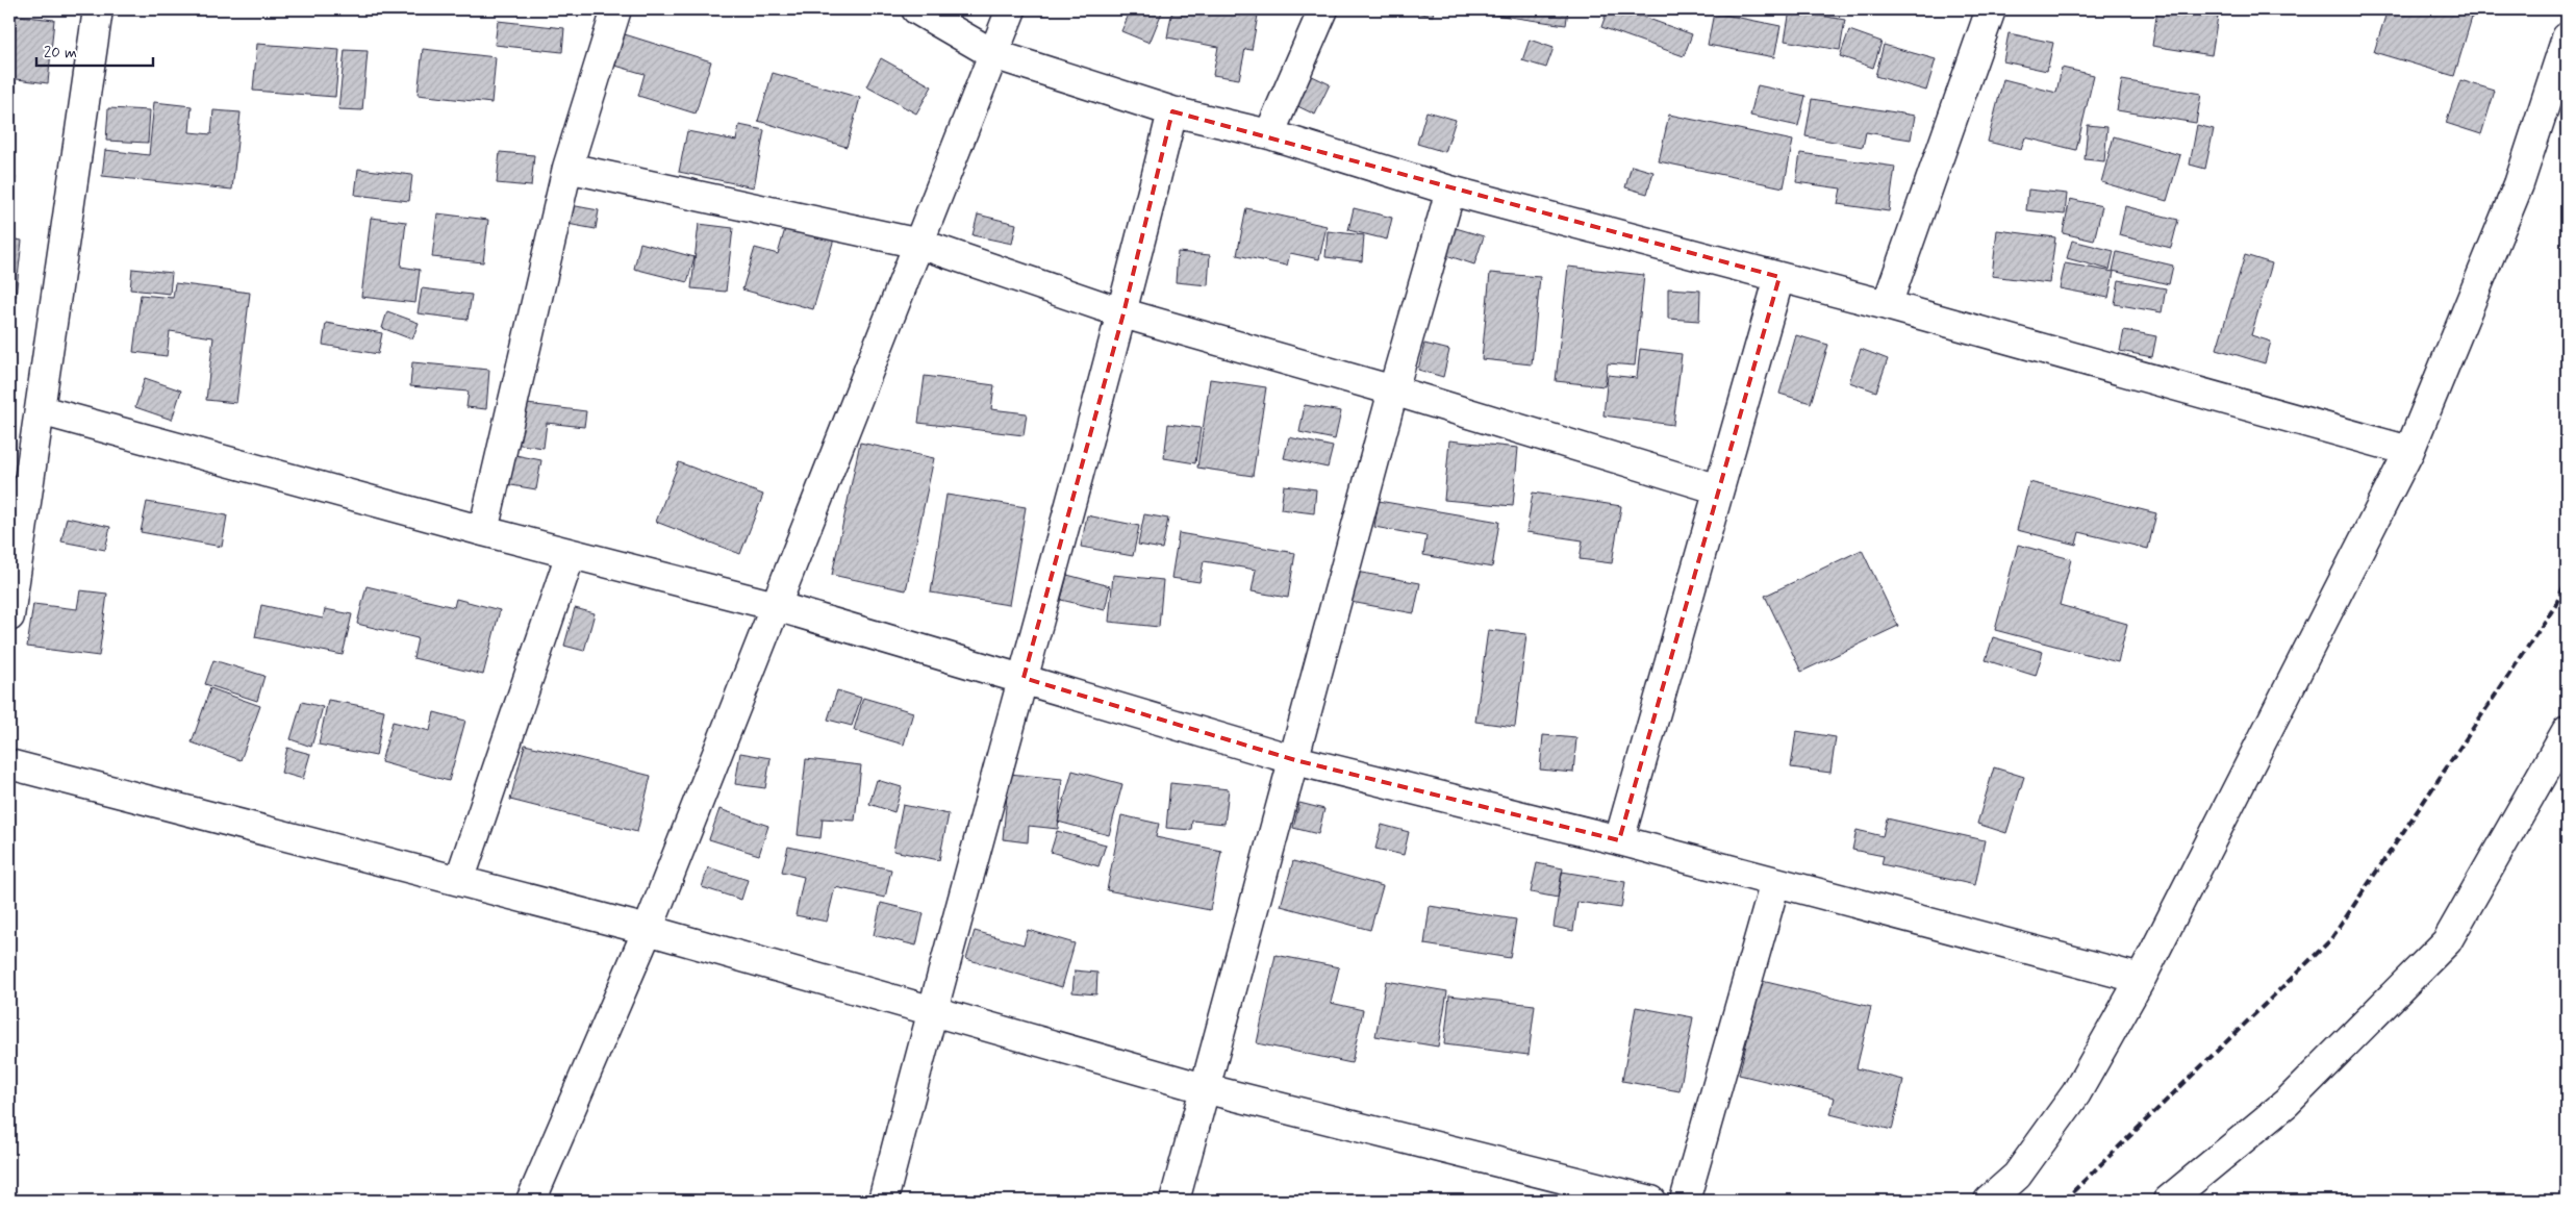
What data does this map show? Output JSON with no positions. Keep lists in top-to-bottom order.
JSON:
{
  "scale_bar": "20 m"
}
